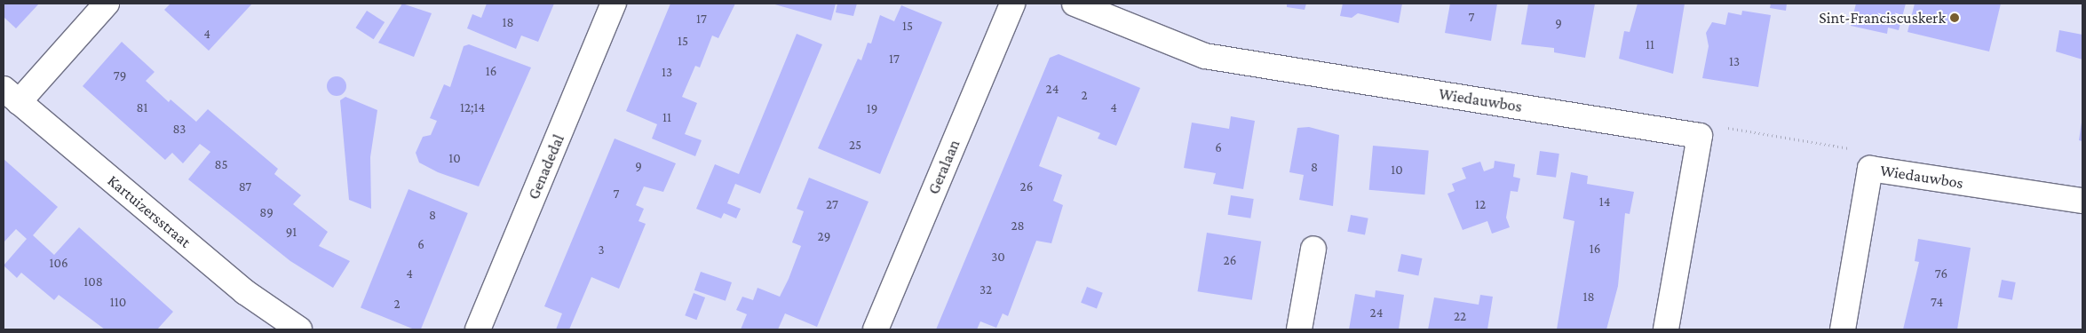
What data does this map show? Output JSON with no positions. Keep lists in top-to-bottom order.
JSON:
{
  "streets": {
    "street": [
      "Wiedauwbos",
      "Genadedal",
      "Geralaan",
      "Kartuizersstraat"
    ]
  },
  "places": ["Sint-Franciscuskerk"],
  "house_numbers": [
    "7",
    "17",
    "18",
    "9",
    "15",
    "4",
    "15",
    "11",
    "17",
    "13",
    "16",
    "13",
    "79",
    "24",
    "2",
    "81",
    "12;14",
    "4",
    "19",
    "11",
    "83",
    "25",
    "6",
    "10",
    "85",
    "9",
    "8",
    "10",
    "87",
    "26",
    "7",
    "14",
    "27",
    "12",
    "89",
    "8",
    "28",
    "91",
    "29",
    "6",
    "16",
    "3",
    "30",
    "26",
    "106",
    "4",
    "76",
    "108",
    "32",
    "18",
    "110",
    "74",
    "2",
    "24",
    "22"
  ]
}
